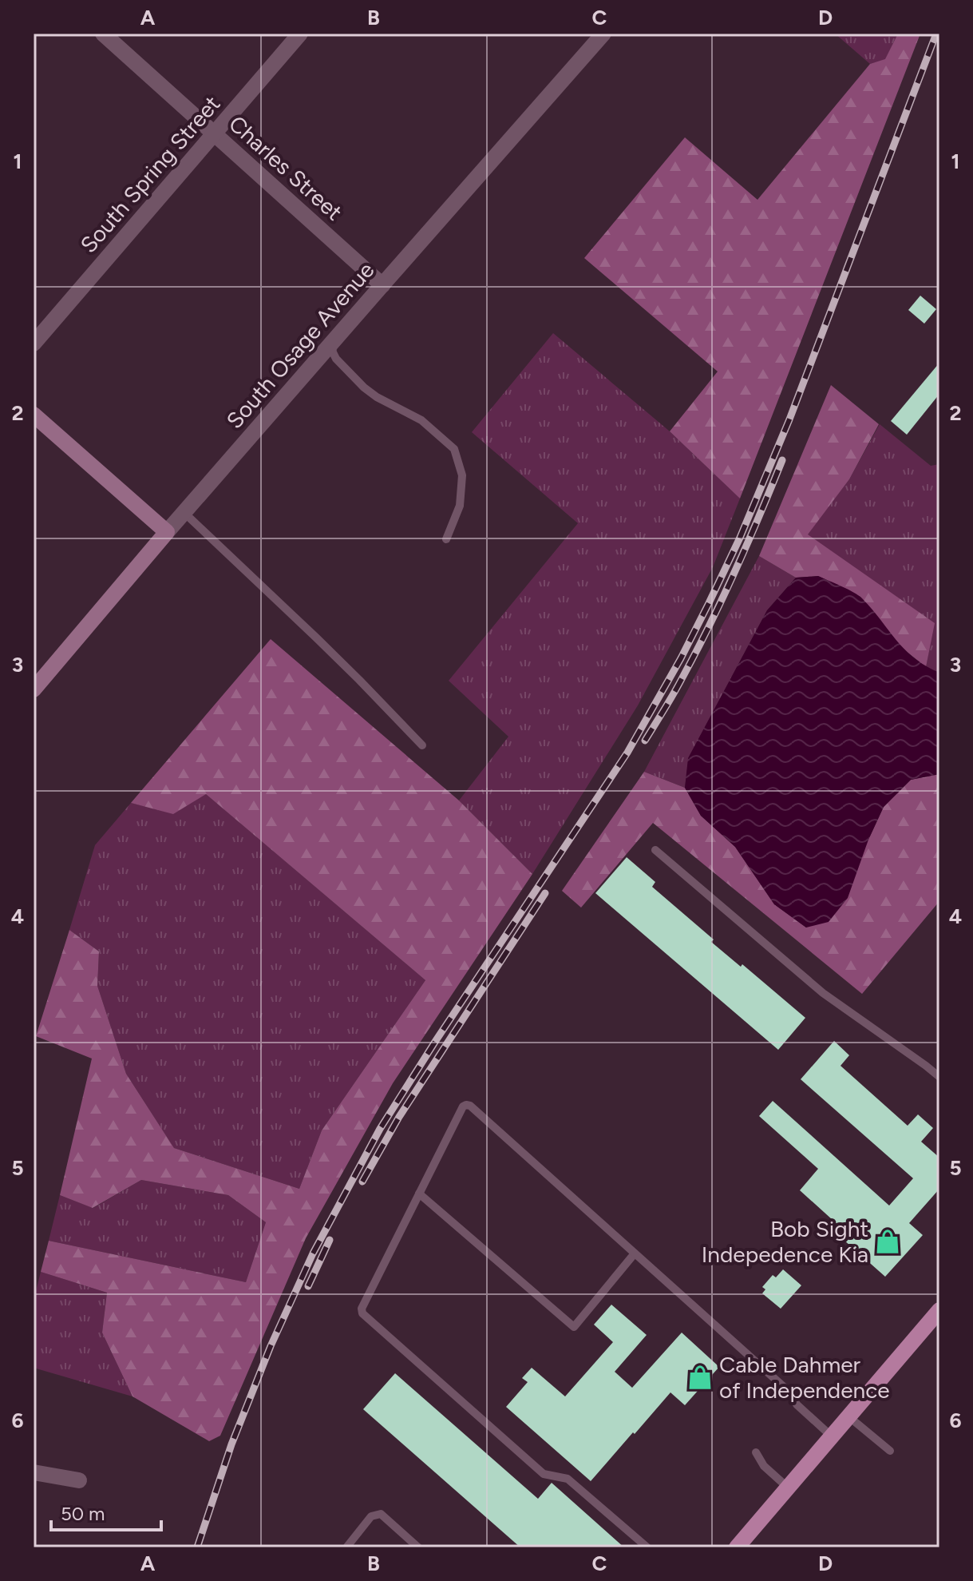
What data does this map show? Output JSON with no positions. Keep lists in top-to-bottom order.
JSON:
{
  "streets": {
    "street": ["Charles Street", "South Spring Street", "South Osage Avenue"]
  },
  "crossings": [
    ["Charles Street", "South Spring Street"],
    ["Charles Street", "South Osage Avenue"]
  ],
  "places": {
    "shop": ["Bob Sight Indepedence Kia", "Cable Dahmer of Independence"]
  },
  "scale_bar": "50 m",
  "grid": {
    "columns": [
      "A",
      "B",
      "C",
      "D"
    ],
    "rows": [
      "1",
      "2",
      "3",
      "4",
      "5",
      "6"
    ]
  }
}
